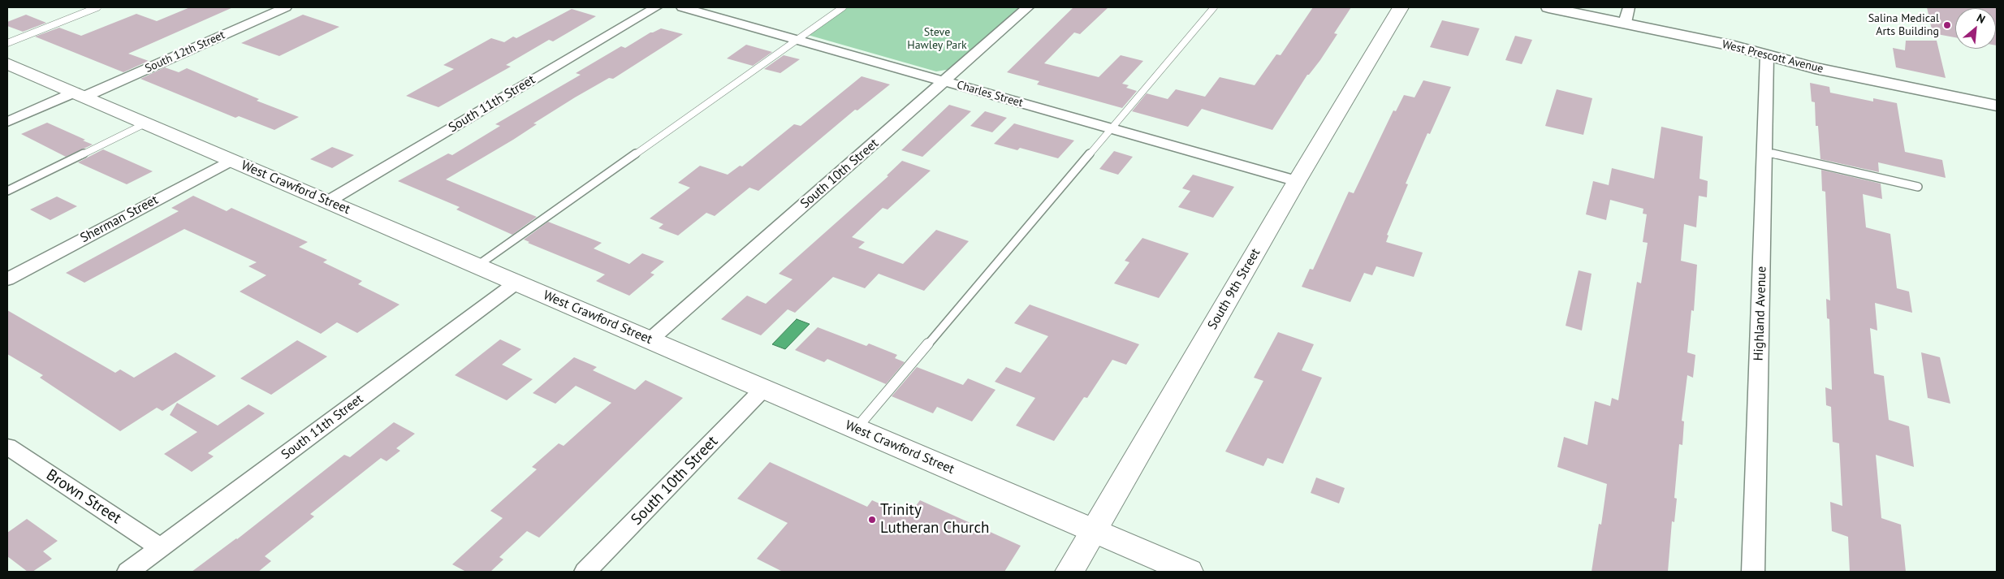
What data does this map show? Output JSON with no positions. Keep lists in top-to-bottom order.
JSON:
{
  "streets": {
    "main road": ["West Crawford Street", "South 9th Street"],
    "street": [
      "South 12th Street",
      "West Prescott Avenue",
      "Charles Street",
      "South 11th Street",
      "South 10th Street",
      "Sherman Street",
      "Highland Avenue",
      "Brown Street"
    ]
  },
  "crossings": [
    ["South 12th Street", "West Crawford Street"],
    ["West Prescott Avenue", "Highland Avenue"],
    ["Charles Street", "South 10th Street"],
    ["Charles Street", "South 9th Street"],
    ["South 11th Street", "West Crawford Street"],
    ["South 11th Street", "Brown Street"],
    ["South 10th Street", "West Crawford Street"],
    ["West Crawford Street", "Sherman Street"],
    ["West Crawford Street", "South 9th Street"]
  ],
  "parks": ["Steve Hawley Park"],
  "places": ["Salina Medical Arts Building", "Trinity Lutheran Church"],
  "north": "top right"
}
